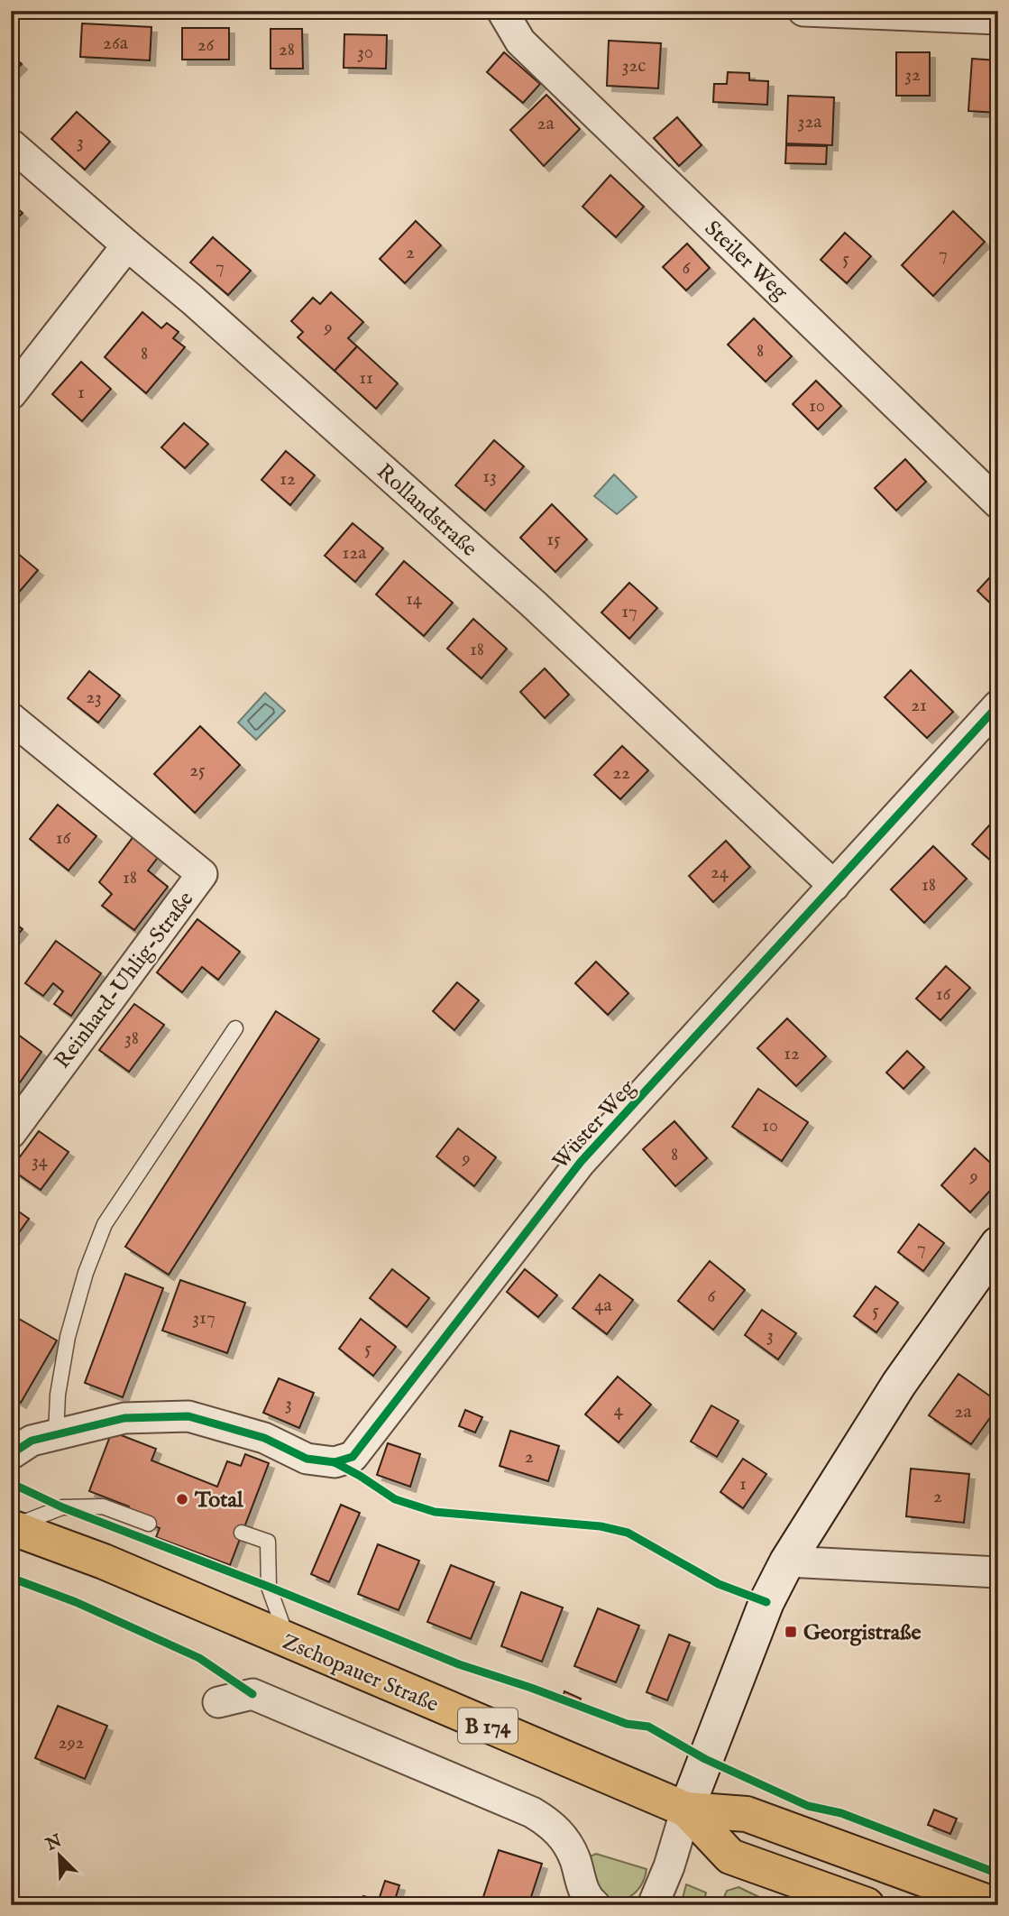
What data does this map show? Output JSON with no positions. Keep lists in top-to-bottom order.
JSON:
{
  "streets": {
    "main road": ["Zschopauer Straße", "B 174"],
    "street": [
      "Steiler Weg",
      "Rollandstraße",
      "Reinhard-Uhlig-Straße",
      "Wüster Weg"
    ]
  },
  "crossings": [
    ["Rollandstraße", "Wüster Weg"],
    ["Zschopauer Straße", "B 174"]
  ],
  "places": {
    "other": ["Total"],
    "transit": ["Georgistraße"]
  },
  "house_numbers": [
    "26a",
    "26",
    "28",
    "30",
    "32c",
    "32",
    "32a",
    "2a",
    "3",
    "2",
    "7",
    "5",
    "7",
    "6",
    "9",
    "8",
    "8",
    "11",
    "1",
    "10",
    "13",
    "12",
    "15",
    "12a",
    "14",
    "17",
    "18",
    "23",
    "21",
    "25",
    "22",
    "16",
    "24",
    "18",
    "18",
    "16",
    "38",
    "12",
    "10",
    "8",
    "9",
    "34",
    "9",
    "7",
    "6",
    "4a",
    "5",
    "317",
    "3",
    "5",
    "3",
    "4",
    "2a",
    "2",
    "1",
    "2",
    "292"
  ],
  "north": "top left"
}
